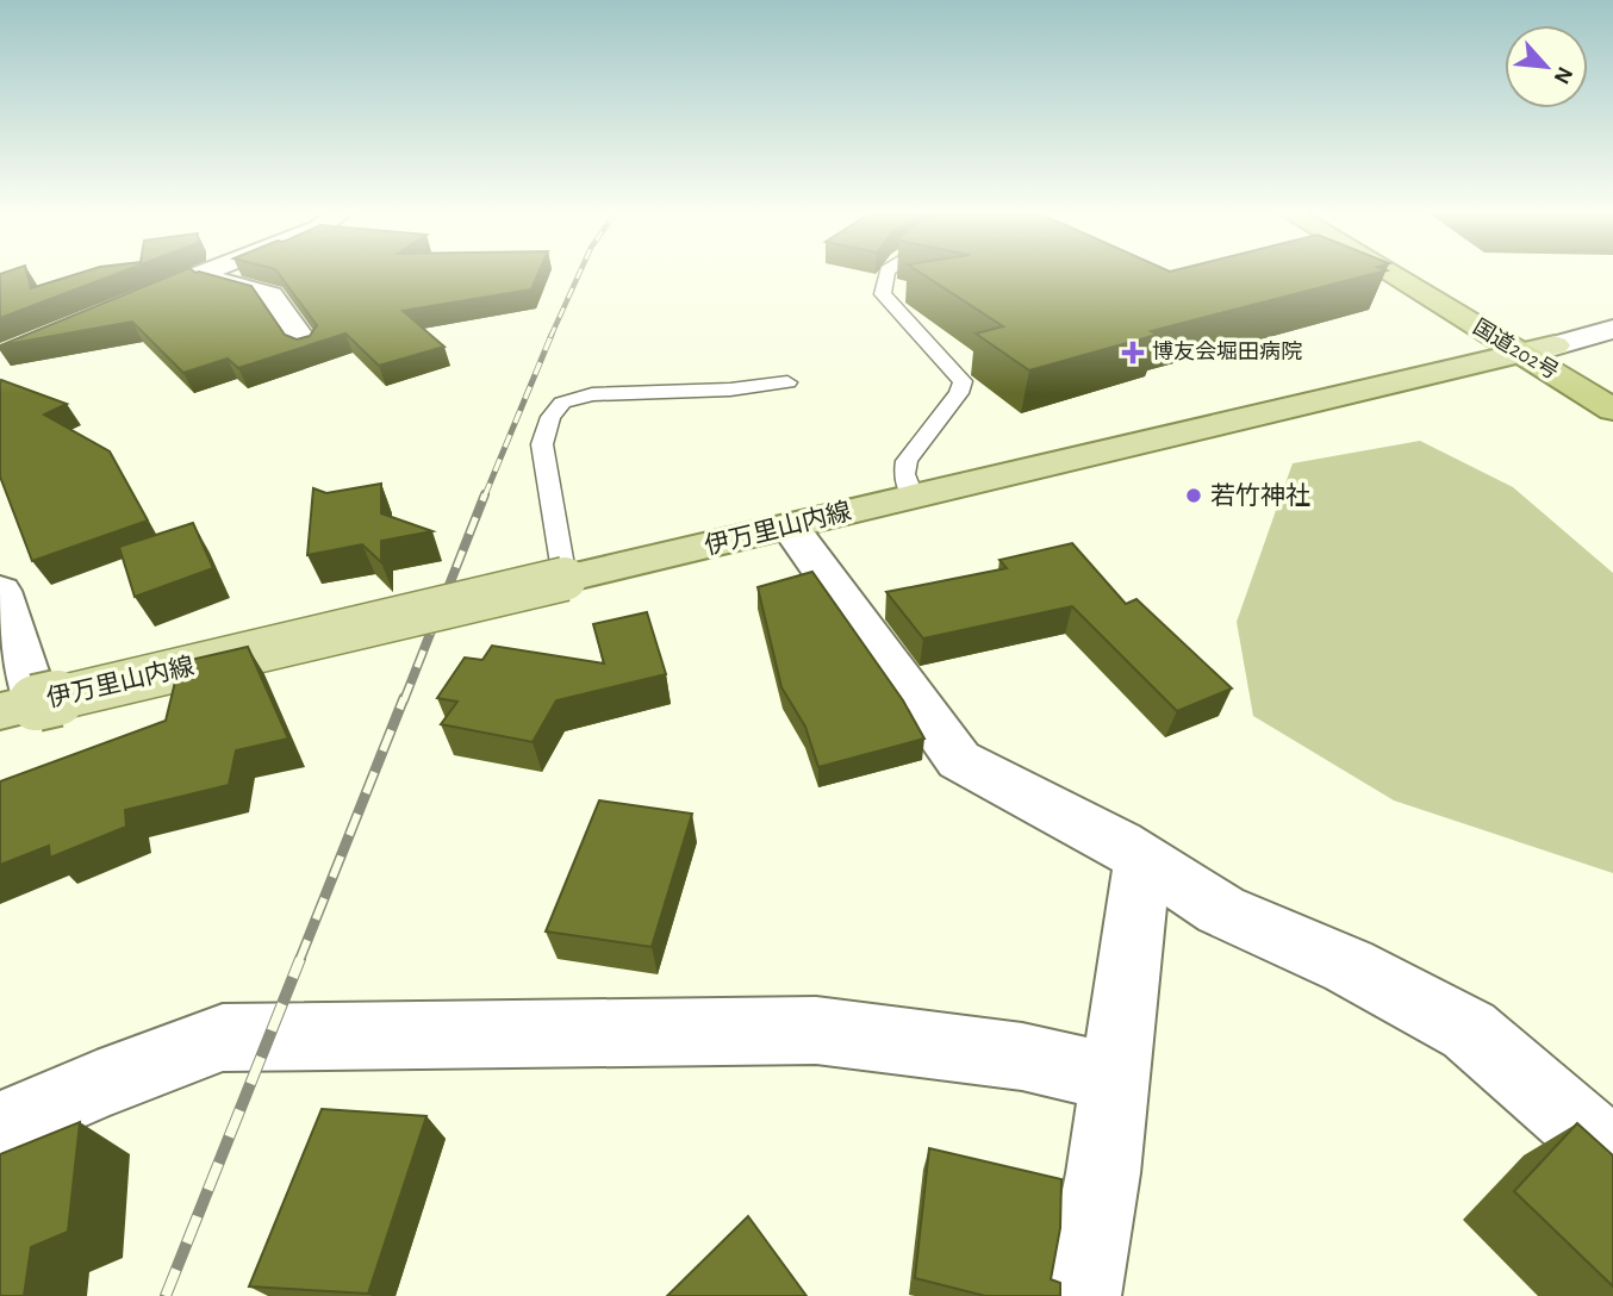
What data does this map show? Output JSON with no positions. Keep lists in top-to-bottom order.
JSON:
{
  "streets": {
    "highway": ["国道202号"],
    "main road": ["伊万里山内線"]
  },
  "crossings": [
    ["国道202号", "伊万里山内線"]
  ],
  "places": {
    "health": ["博友会堀田病院"],
    "other": ["若竹神社"]
  },
  "north": "bottom right"
}
